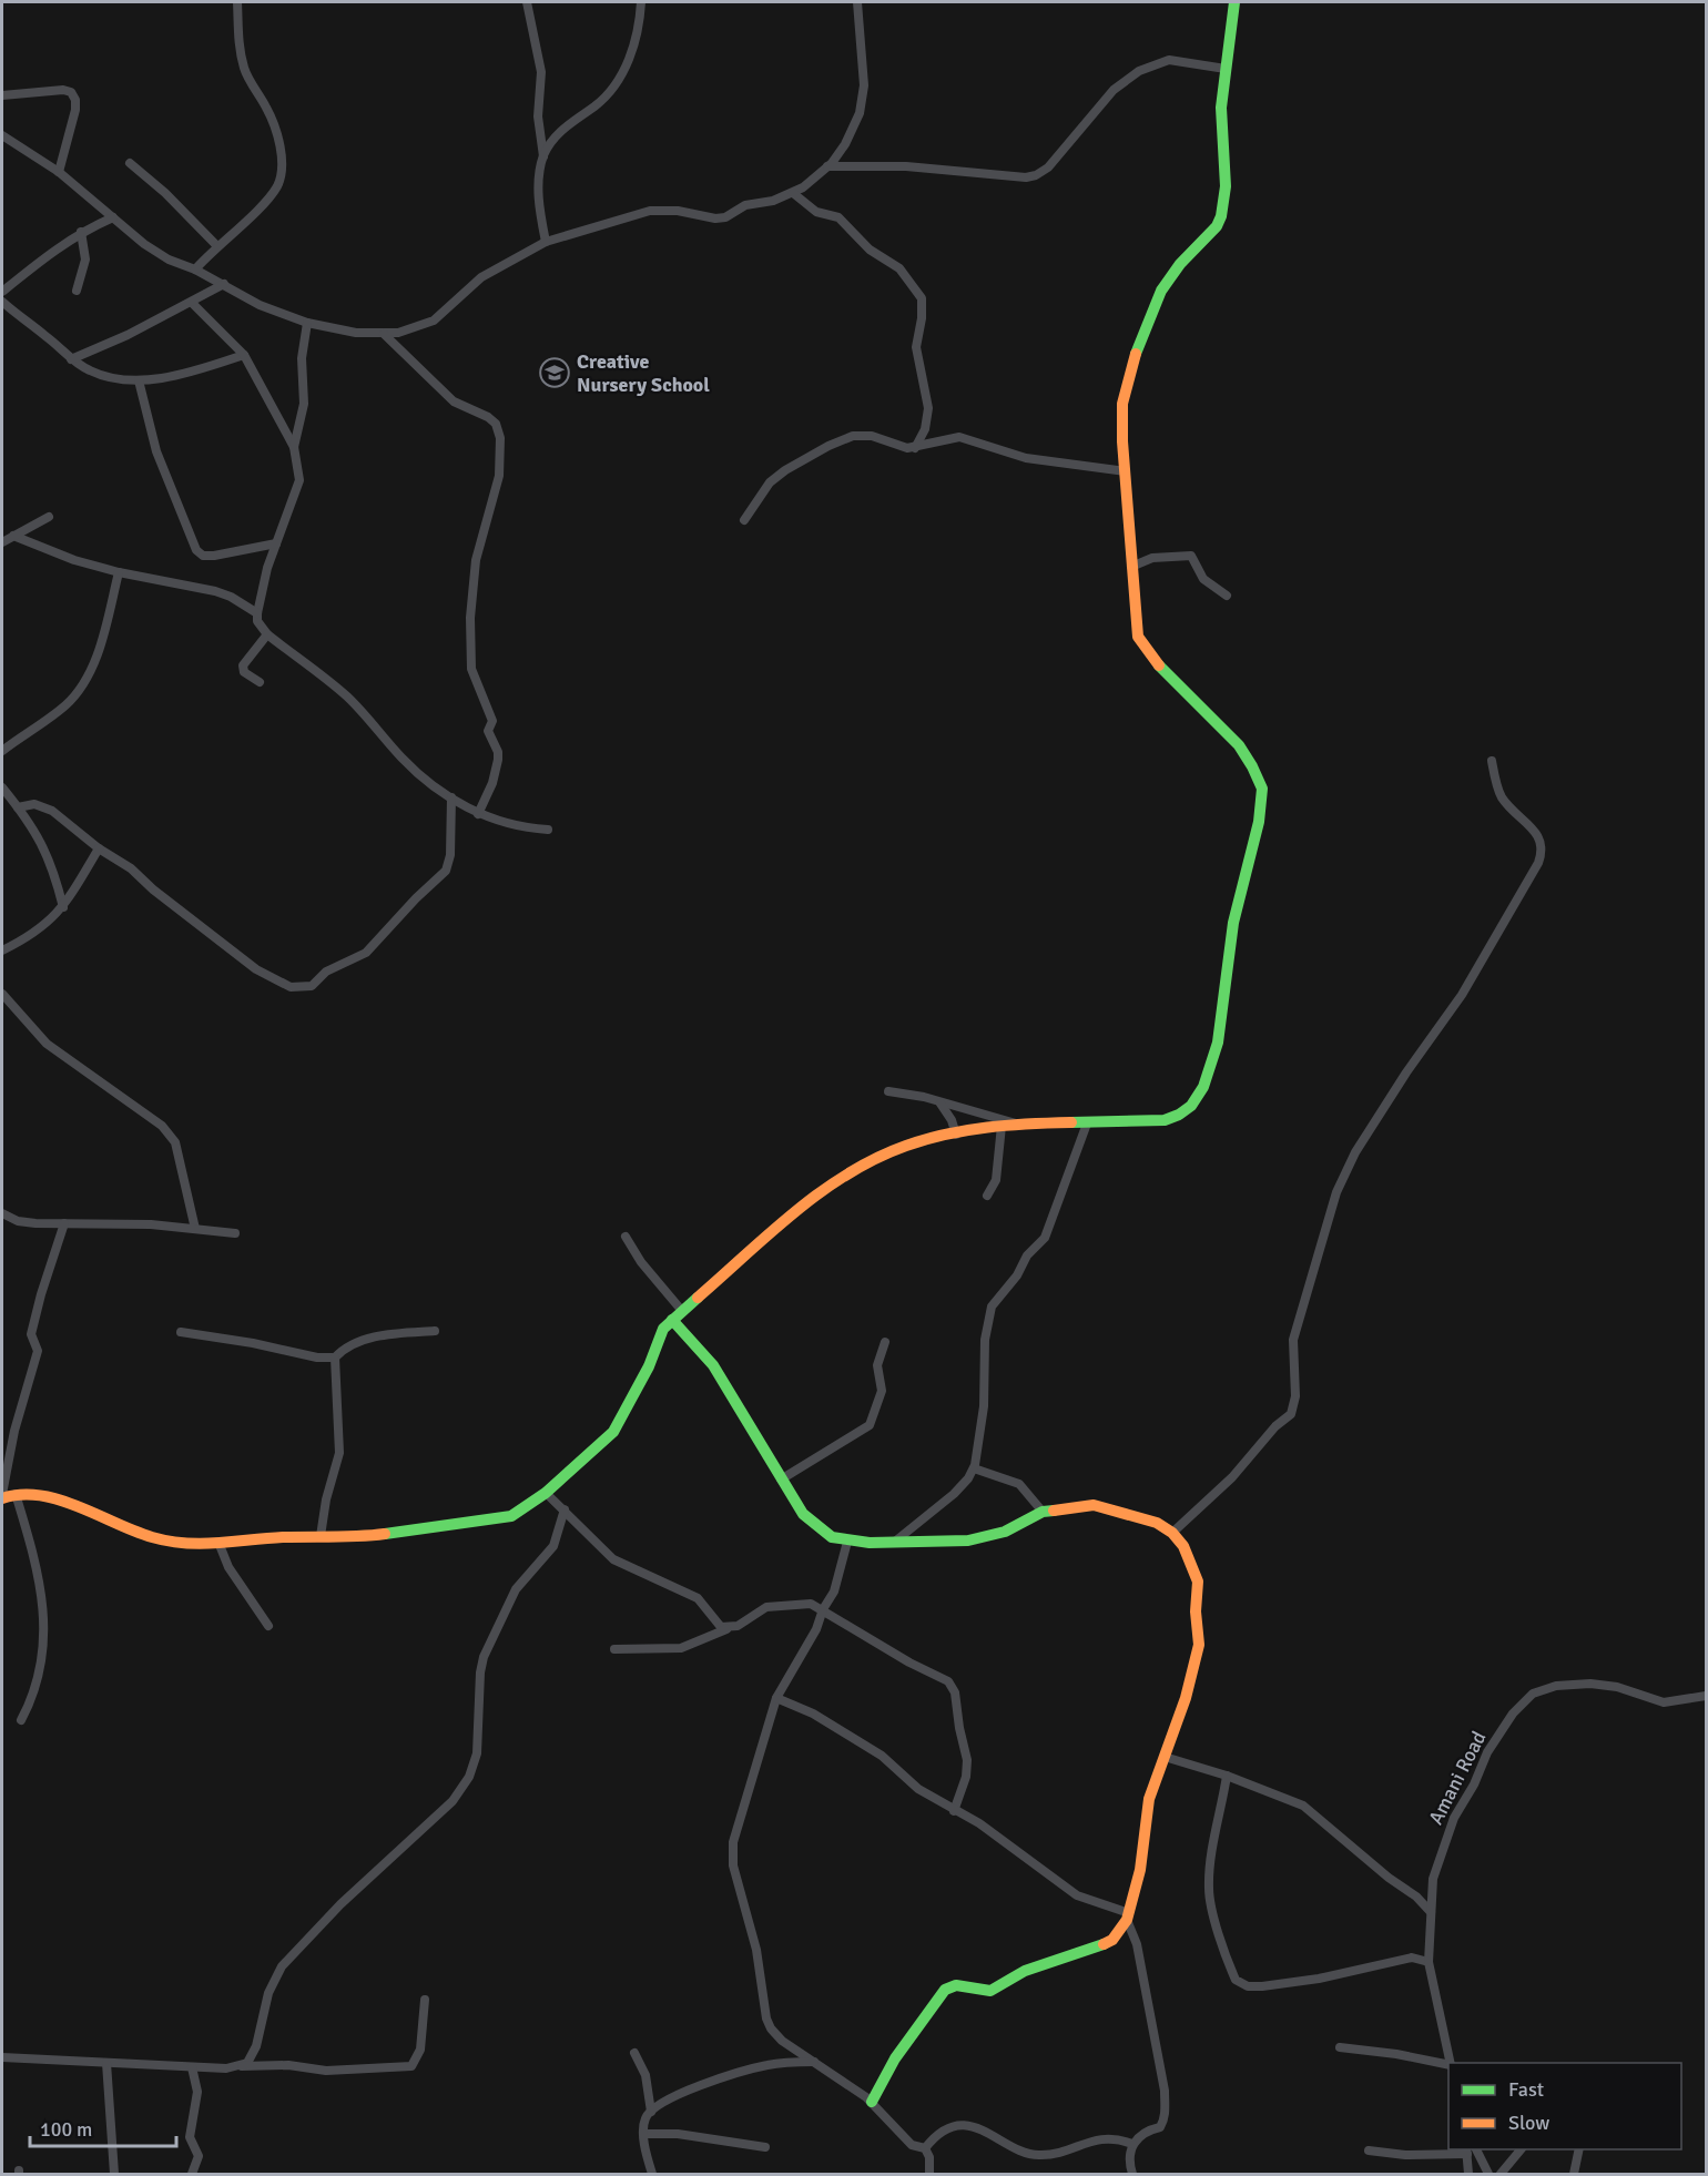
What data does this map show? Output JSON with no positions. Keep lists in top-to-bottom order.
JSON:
{
  "streets": {
    "street": ["Amani Road"]
  },
  "places": {
    "school or university": ["Creative Nursery School"]
  },
  "legend": ["Fast", "Slow"],
  "scale_bar": "100 m"
}
